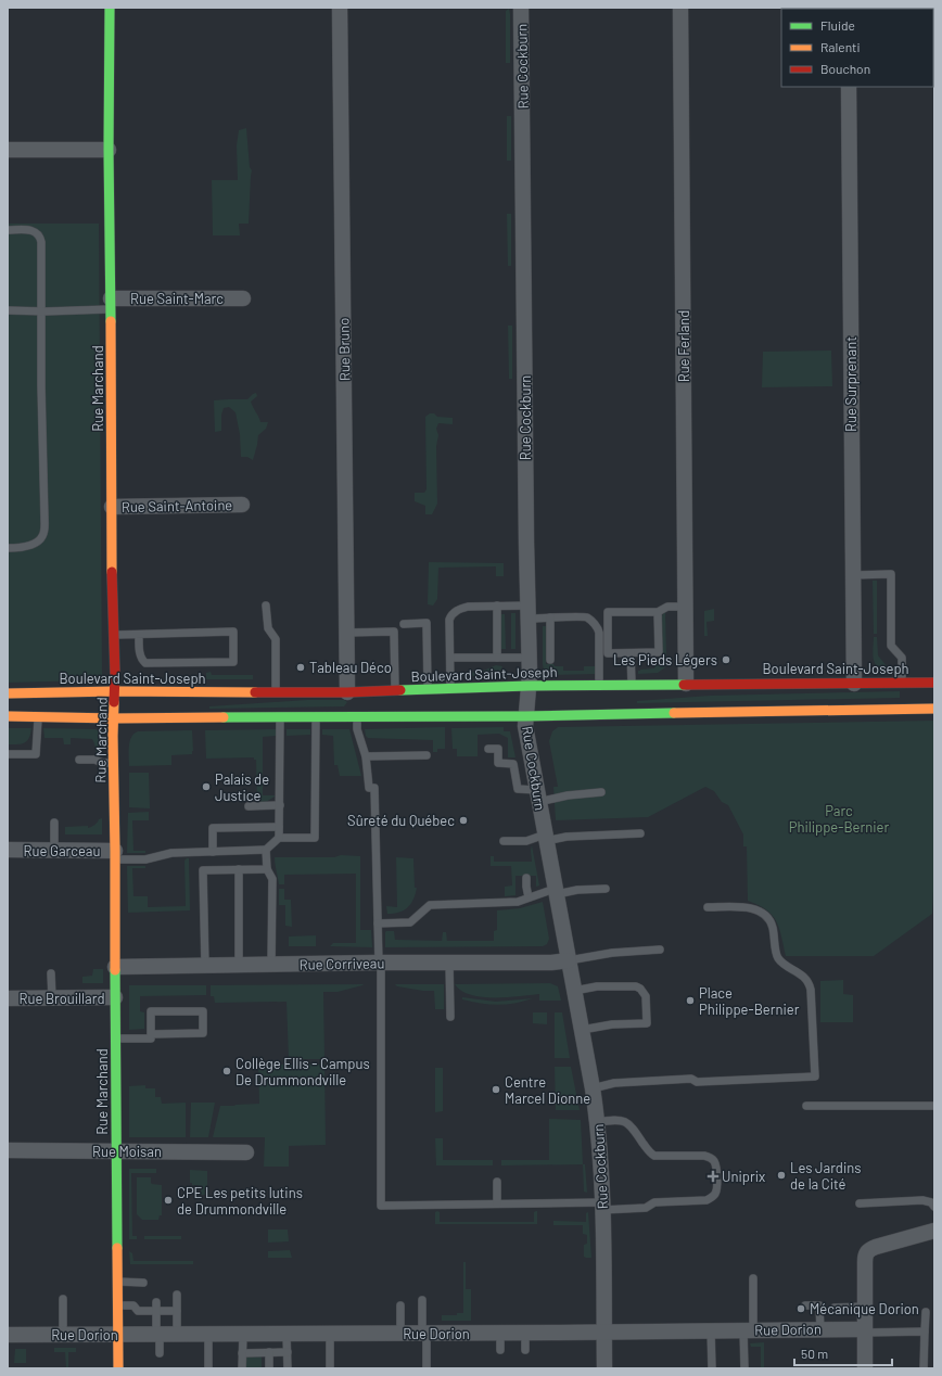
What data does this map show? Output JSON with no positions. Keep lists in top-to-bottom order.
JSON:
{
  "streets": {
    "main road": ["Rue Marchand", "Boulevard Saint-Joseph"],
    "street": [
      "Rue Cockburn",
      "Rue Saint-Marc",
      "Rue Ferland",
      "Rue Bruno",
      "Rue Surprenant",
      "Rue Saint-Antoine",
      "Rue Garceau",
      "Rue Corriveau",
      "Rue Brouillard",
      "Rue Moisan",
      "Rue Dorion"
    ]
  },
  "crossings": [
    ["Rue Cockburn", "Boulevard Saint-Joseph"],
    ["Rue Cockburn", "Rue Corriveau"],
    ["Rue Cockburn", "Rue Dorion"],
    ["Rue Saint-Marc", "Rue Marchand"],
    ["Rue Ferland", "Boulevard Saint-Joseph"],
    ["Rue Bruno", "Boulevard Saint-Joseph"],
    ["Rue Surprenant", "Boulevard Saint-Joseph"],
    ["Rue Marchand", "Rue Saint-Antoine"],
    ["Rue Marchand", "Boulevard Saint-Joseph"],
    ["Rue Marchand", "Rue Garceau"],
    ["Rue Marchand", "Rue Corriveau"],
    ["Rue Marchand", "Rue Brouillard"],
    ["Rue Marchand", "Rue Moisan"],
    ["Rue Marchand", "Rue Dorion"]
  ],
  "parks": ["Parc Philippe-Bernier"],
  "places": {
    "other": [
      "Les Pieds Légers",
      "Tableau Déco",
      "Palais de Justice",
      "Sûreté du Québec",
      "Place Philippe-Bernier",
      "Collège Ellis - Campus De Drummondville",
      "Centre Marcel Dionne",
      "Les Jardins de la Cité",
      "CPE Les petits lutins de Drummondville",
      "Mécanique Dorion"
    ],
    "health": ["Uniprix"]
  },
  "legend": ["Fluide", "Ralenti", "Bouchon"],
  "scale_bar": "50 m"
}
